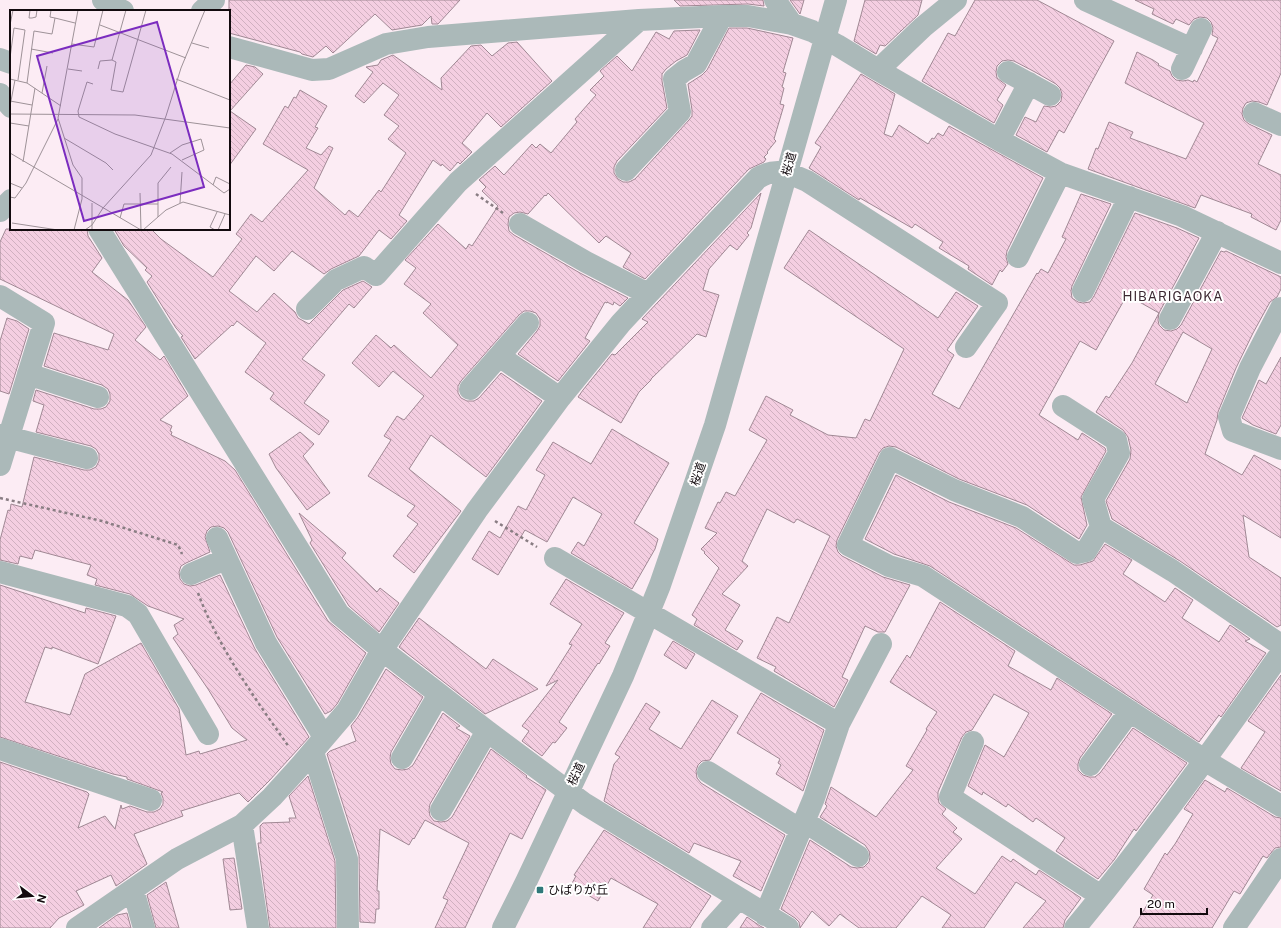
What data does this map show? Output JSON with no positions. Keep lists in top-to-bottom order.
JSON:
{
  "streets": {
    "street": ["桜道"]
  },
  "districts": ["HIBARIGAOKA"],
  "places": {
    "transit": ["ひばりが丘"]
  },
  "scale_bar": "20 m",
  "north": "right"
}
